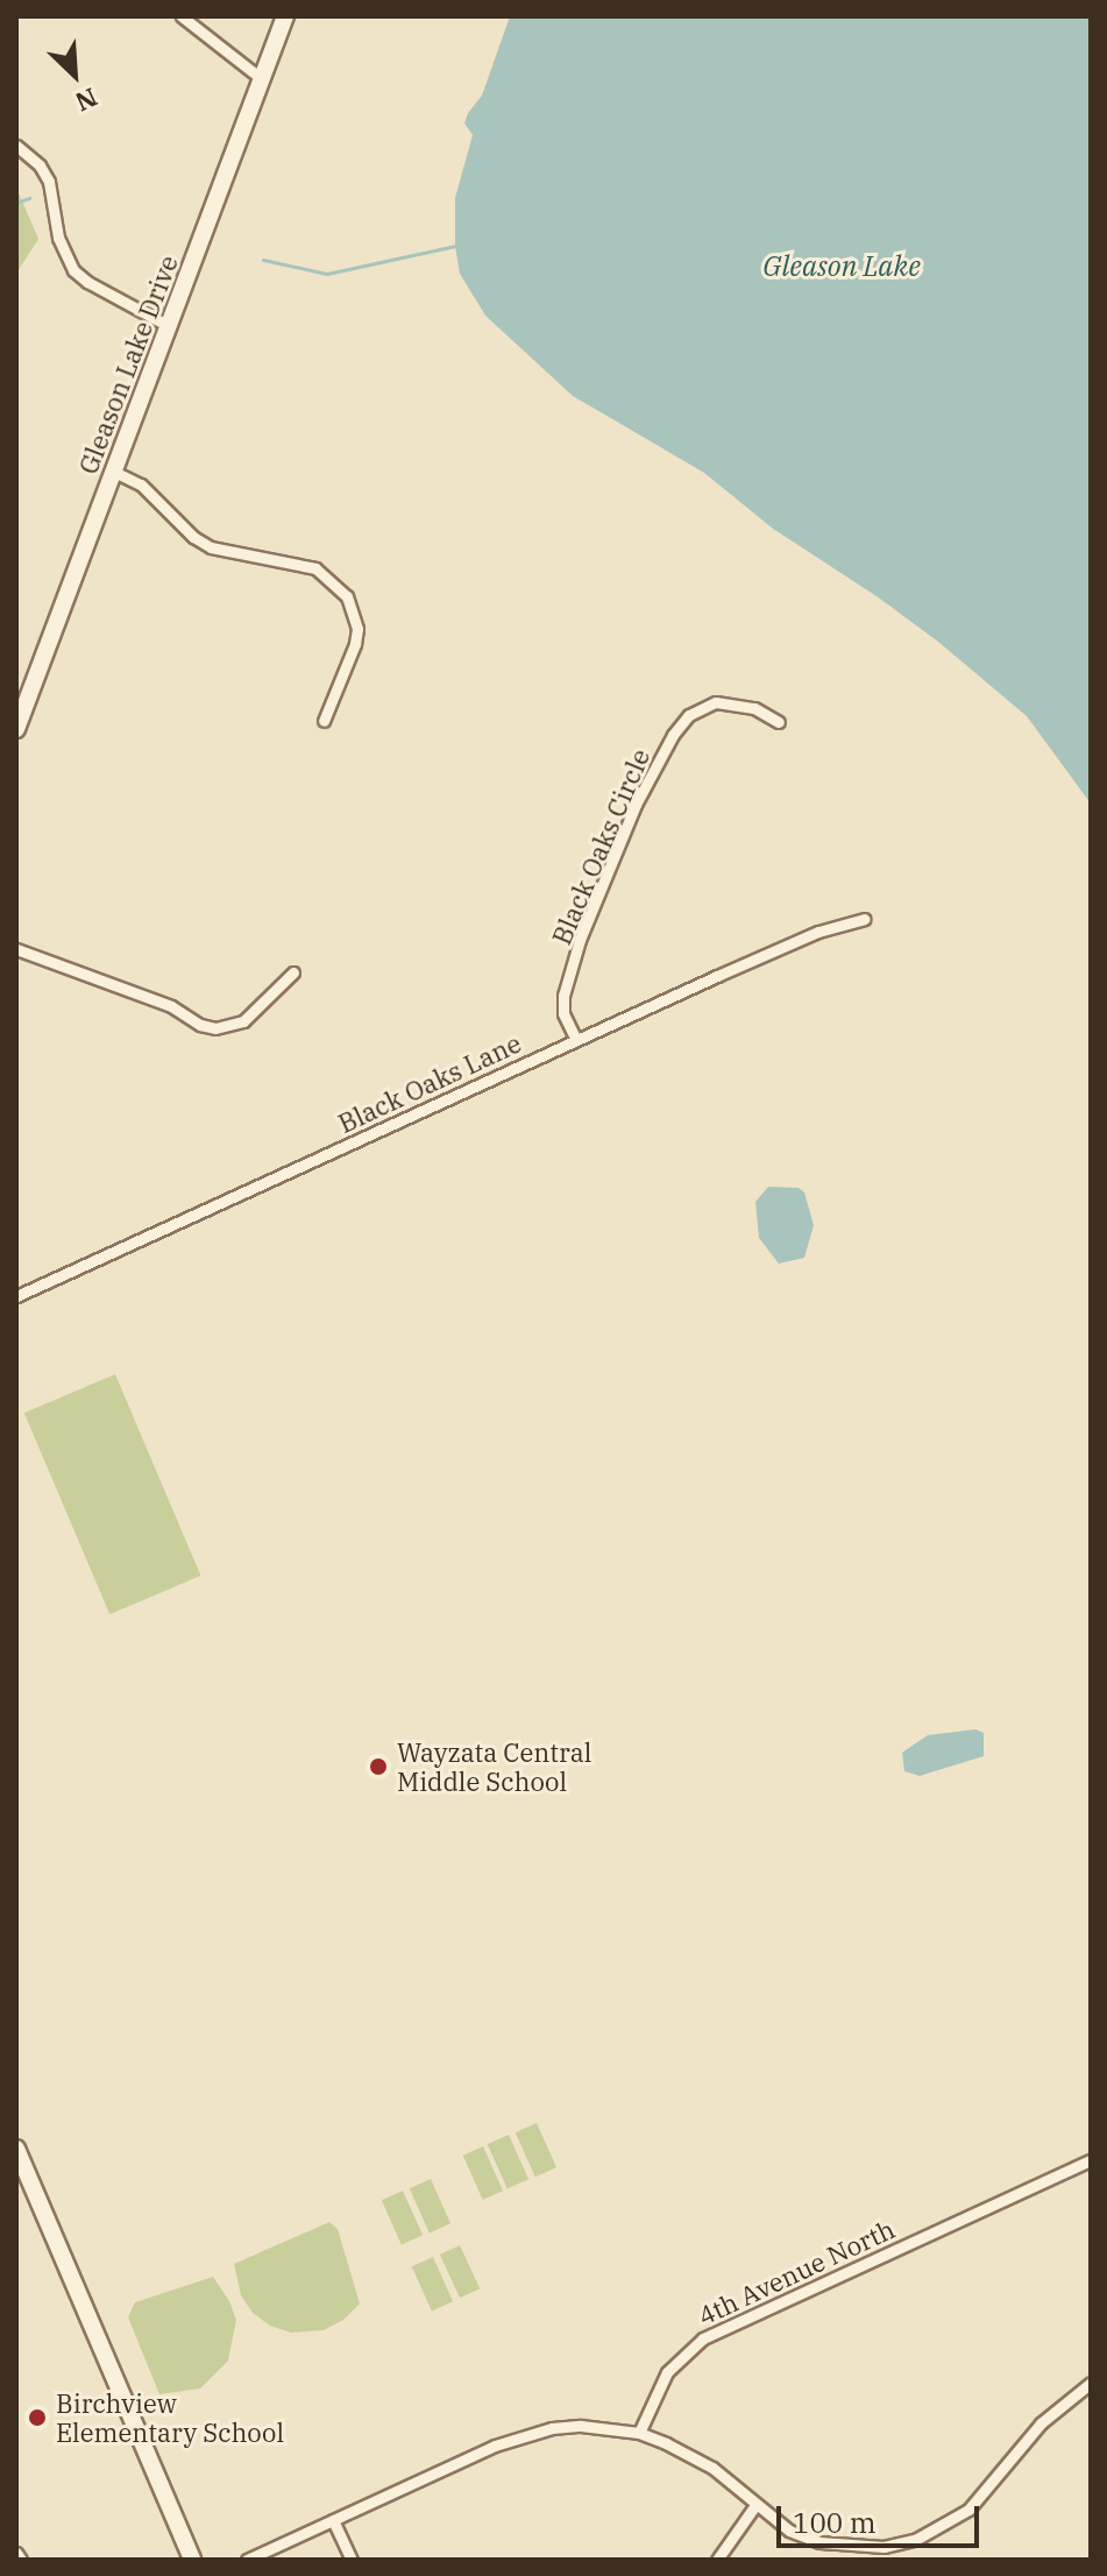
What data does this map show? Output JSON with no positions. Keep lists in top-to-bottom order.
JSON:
{
  "streets": {
    "main road": ["Gleason Lake Drive"],
    "street": ["Black Oaks Circle", "Black Oaks Lane", "4th Avenue North"]
  },
  "crossings": [
    ["Black Oaks Circle", "Black Oaks Lane"]
  ],
  "water": ["Gleason Lake"],
  "places": ["Wayzata Central Middle School", "Birchview Elementary School"],
  "scale_bar": "100 m",
  "north": "bottom right"
}
